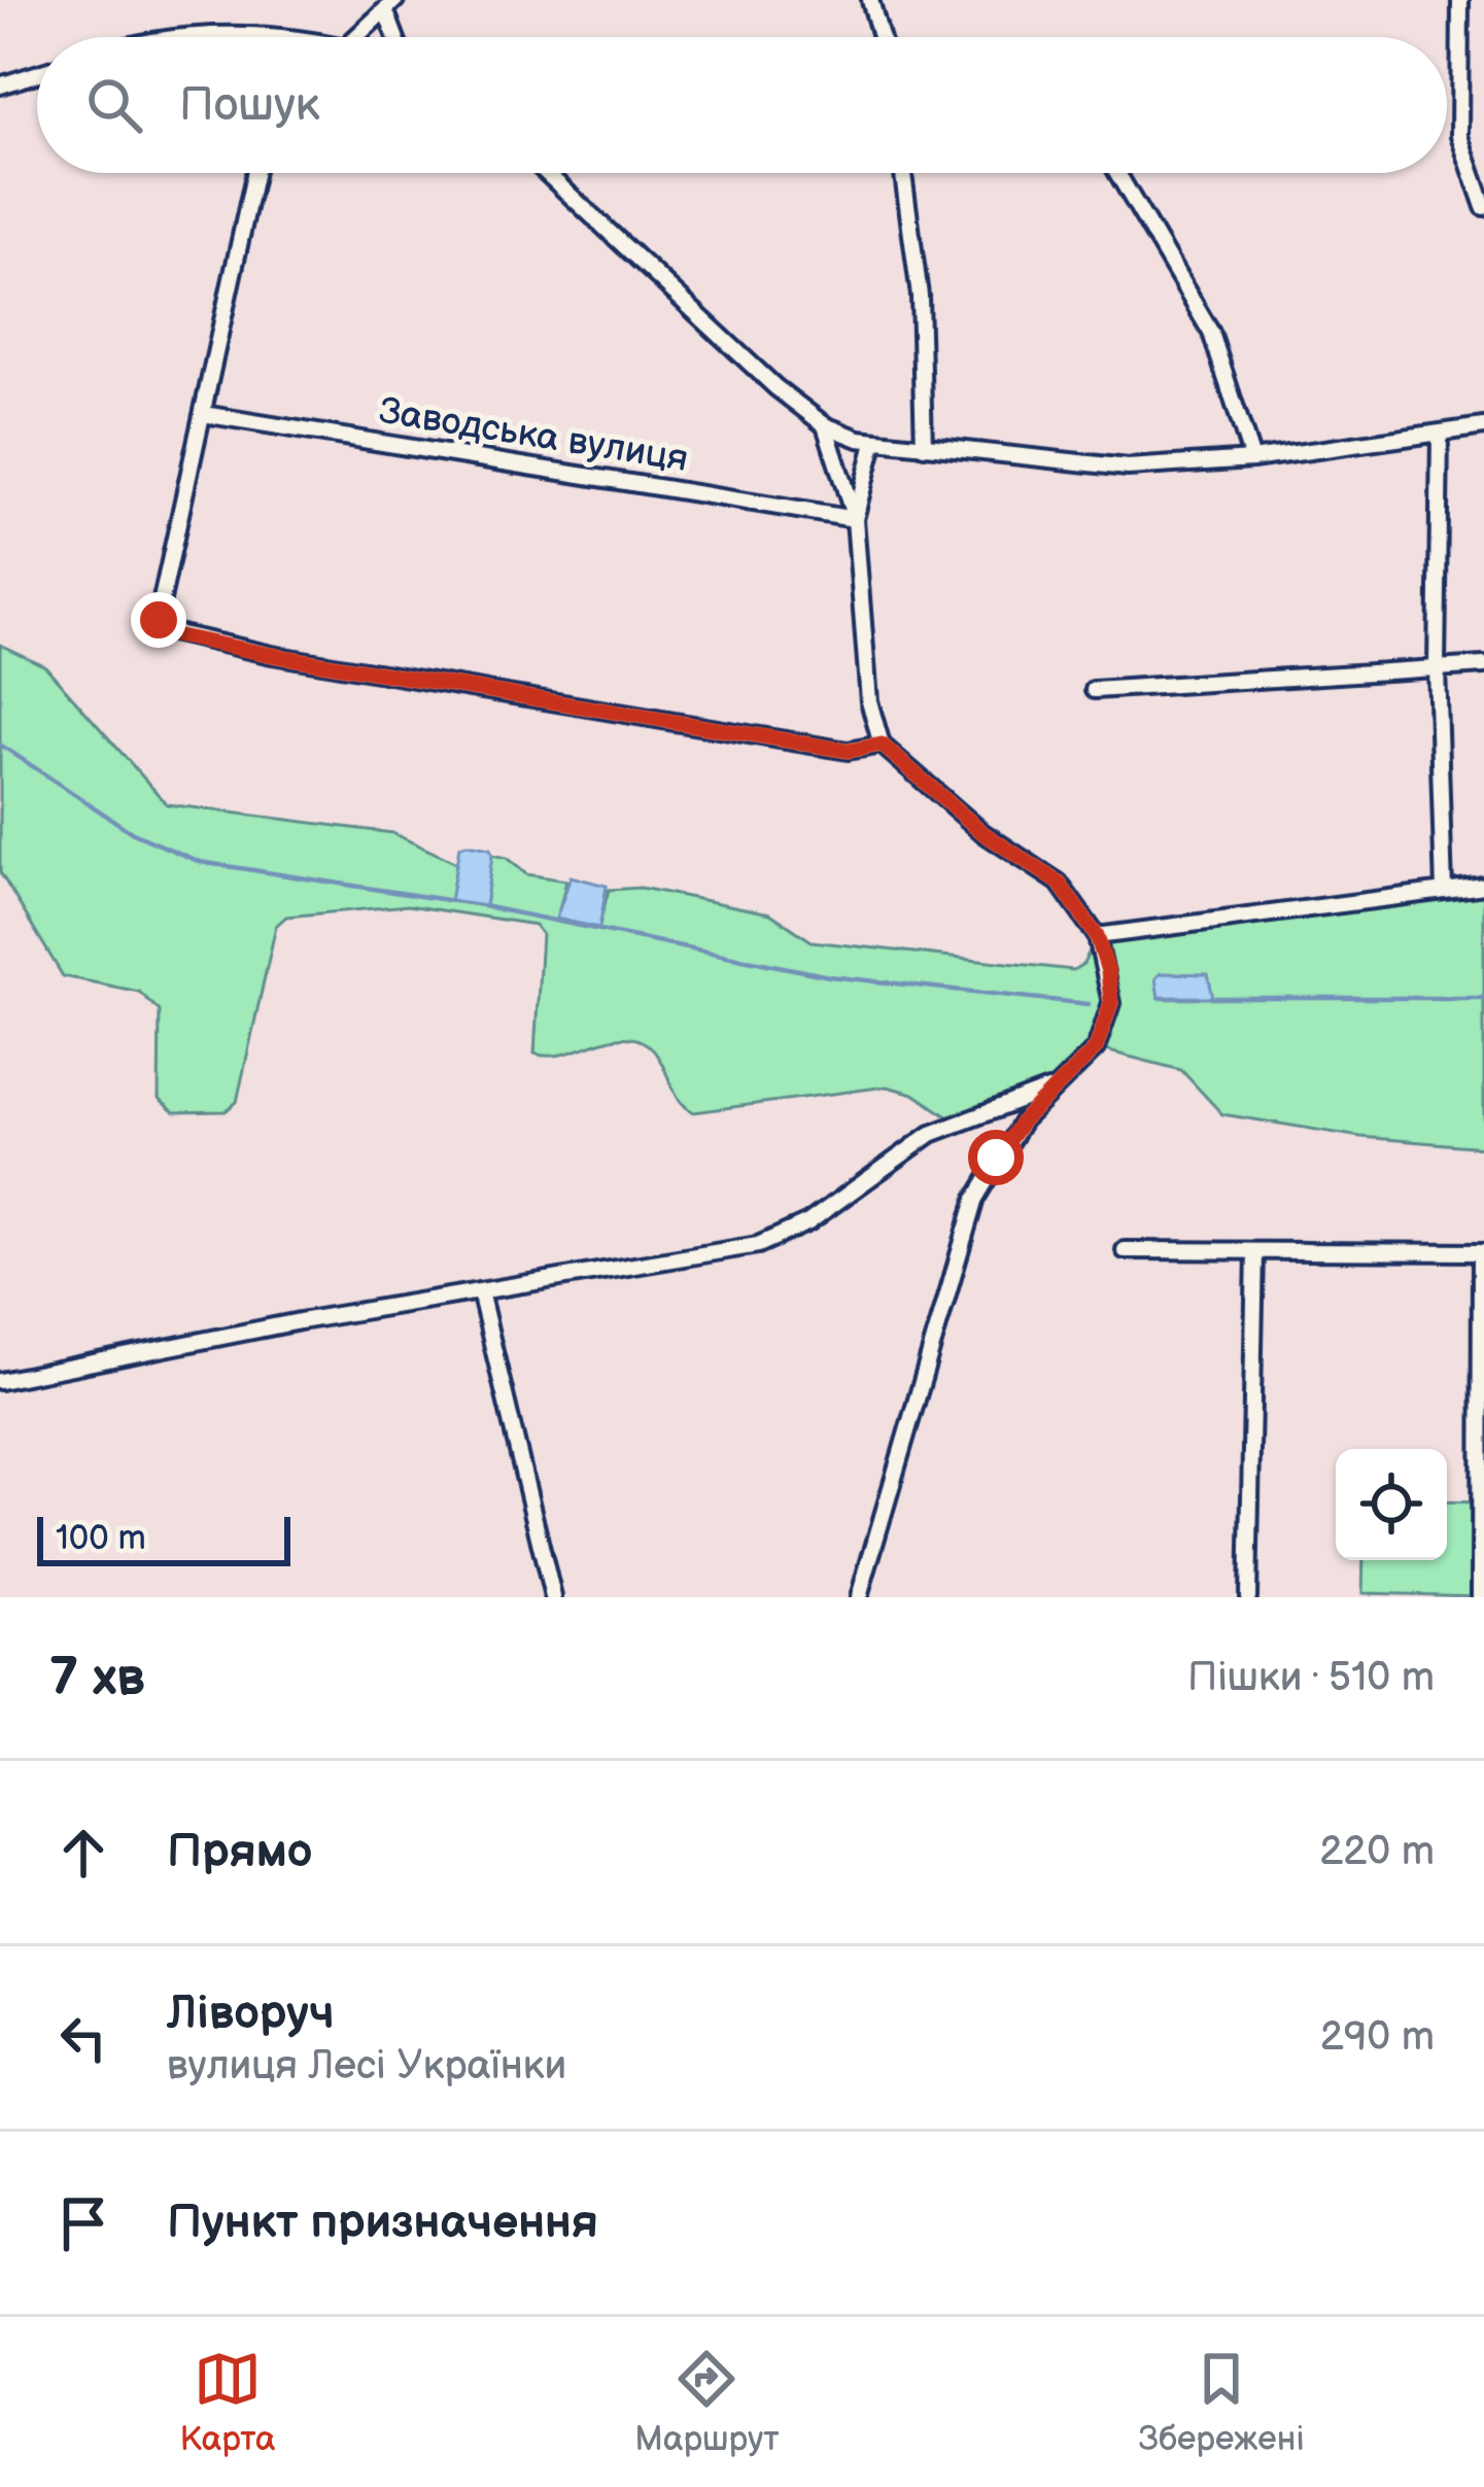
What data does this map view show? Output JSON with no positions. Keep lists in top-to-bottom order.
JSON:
{
  "streets": {
    "street": ["Заводська вулиця"]
  },
  "scale_bar": "100 m",
  "page": {
    "search": "Пошук",
    "scale": "100 m",
    "heading": ["7 хв", "Пішки · 510 m"],
    "list": [
      ["Прямо", "220 m"],
      ["Ліворуч", "вулиця Лесі Українки", "290 m"],
      "Пункт призначення"
    ],
    "nav": ["Карта", "Маршрут", "Збережені"]
  }
}
